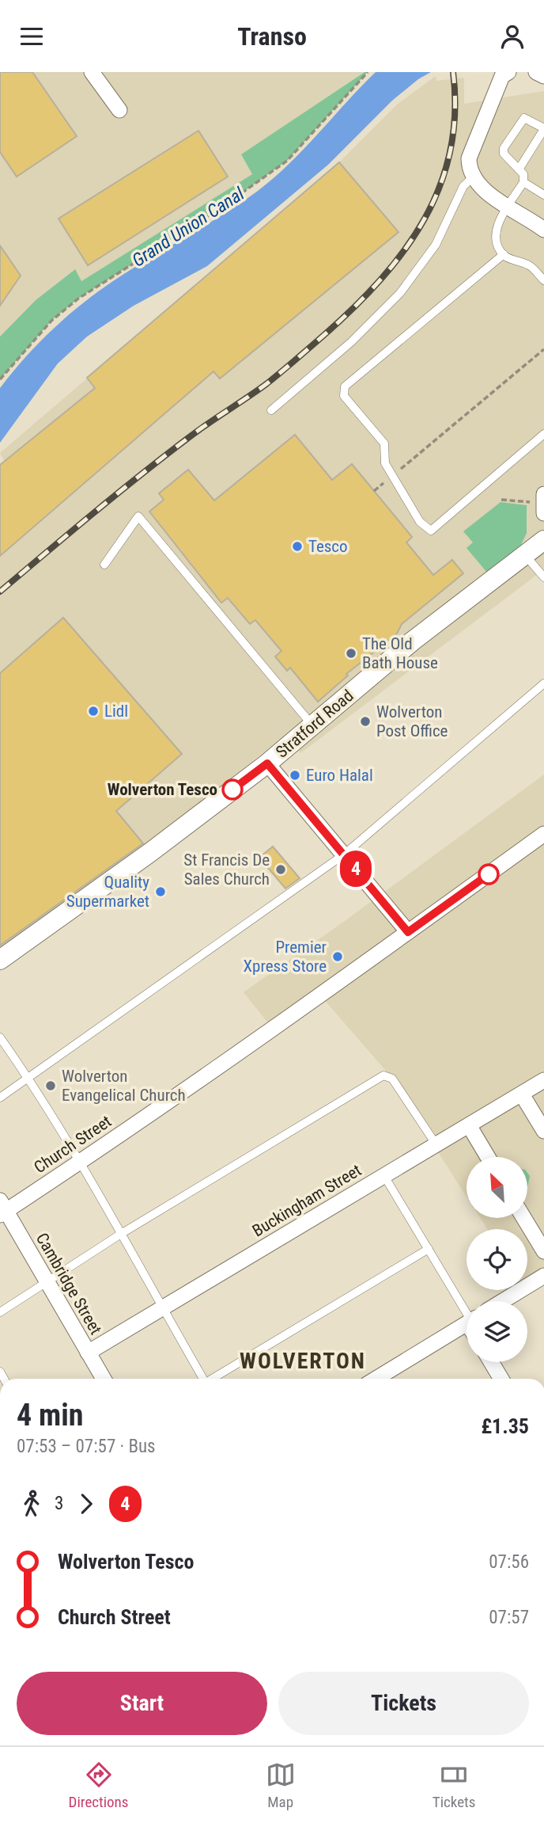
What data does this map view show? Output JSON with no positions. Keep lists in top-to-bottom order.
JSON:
{
  "streets": {
    "street": [
      "Stratford Road",
      "Church Street",
      "Buckingham Street",
      "Cambridge Street"
    ]
  },
  "crossings": [
    ["Church Street", "Cambridge Street"],
    ["Buckingham Street", "Cambridge Street"]
  ],
  "districts": ["WOLVERTON"],
  "water": ["Grand Union Canal"],
  "places": [
    "Tesco",
    "The Old Bath House",
    "Lidl",
    "Wolverton Post Office",
    "Euro Halal",
    "Wolverton Tesco",
    "St Francis De Sales Church",
    "Quality Supermarket",
    "Premier Xpress Store",
    "Wolverton Evangelical Church"
  ],
  "lines": ["bus line 4"],
  "north": "top left",
  "page": {
    "header": "Transo",
    "on_map": "4",
    "heading": ["4 min", "07:53 – 07:57 · Bus", "£1.35"],
    "legs": ["3", "4"],
    "list": [
      {
        "name": "Wolverton Tesco",
        "value": "07:56"
      },
      {
        "name": "Church Street",
        "value": "07:57"
      }
    ],
    "buttons": ["Start", "Tickets"],
    "tabs": ["Directions", "Map", "Tickets"]
  }
}
